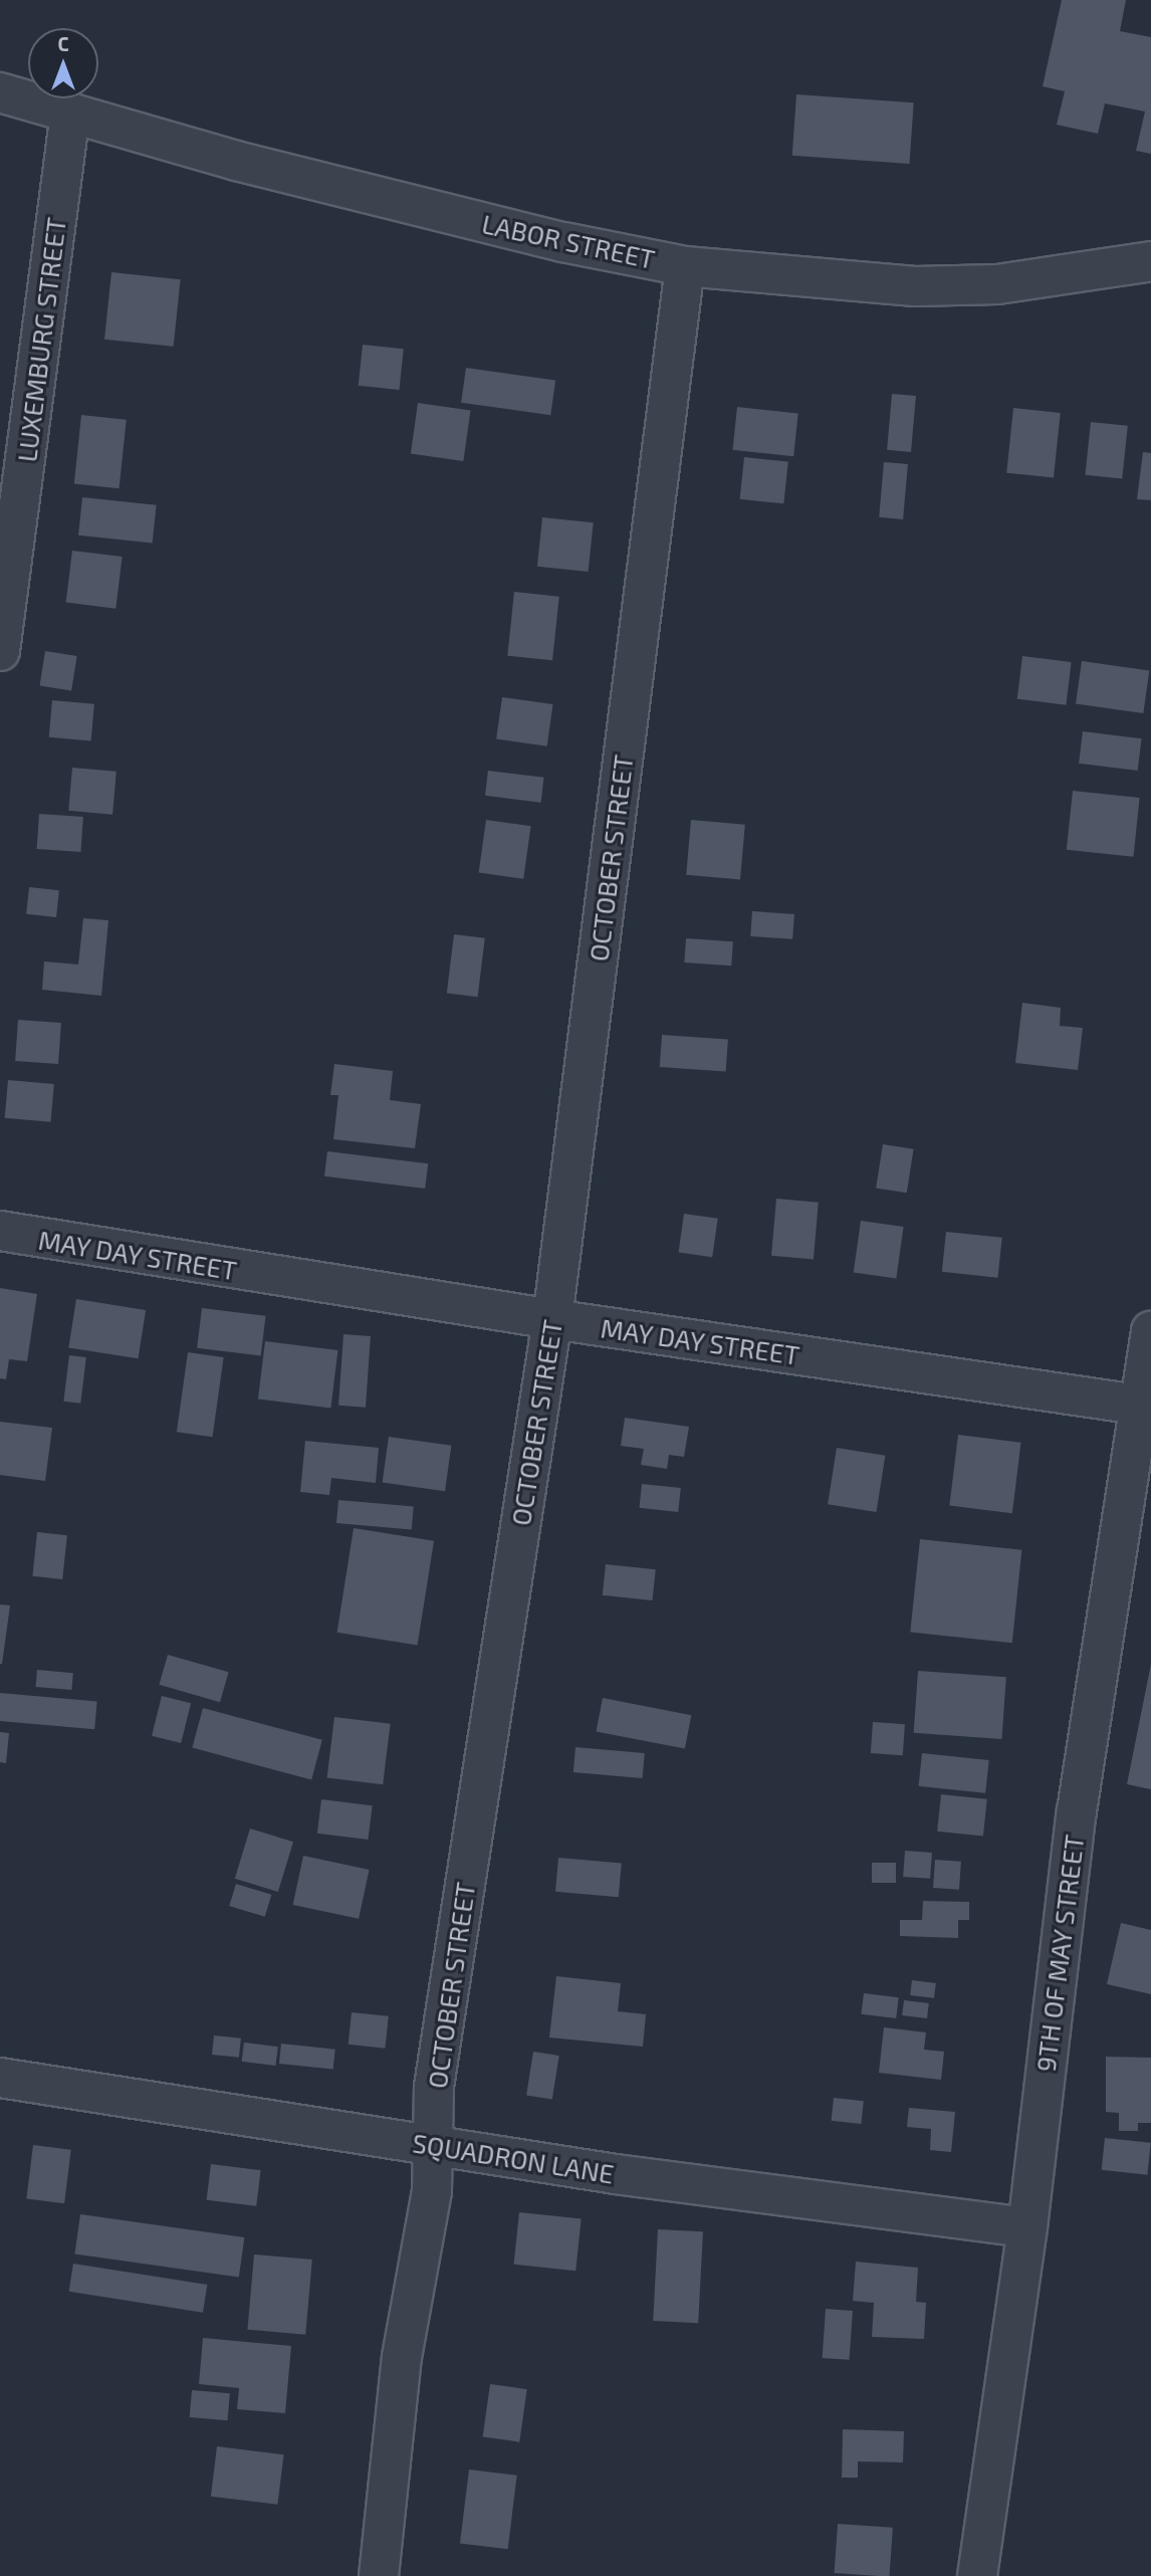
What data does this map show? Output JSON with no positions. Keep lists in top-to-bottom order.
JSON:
{
  "streets": {
    "street": [
      "LABOR STREET",
      "LUXEMBURG STREET",
      "OCTOBER STREET",
      "MAY DAY STREET",
      "9TH OF MAY STREET",
      "SQUADRON LANE"
    ]
  },
  "crossings": [
    ["LABOR STREET", "LUXEMBURG STREET"],
    ["LABOR STREET", "OCTOBER STREET"],
    ["OCTOBER STREET", "MAY DAY STREET"],
    ["OCTOBER STREET", "SQUADRON LANE"],
    ["MAY DAY STREET", "9TH OF MAY STREET"],
    ["9TH OF MAY STREET", "SQUADRON LANE"]
  ],
  "north": "top"
}
